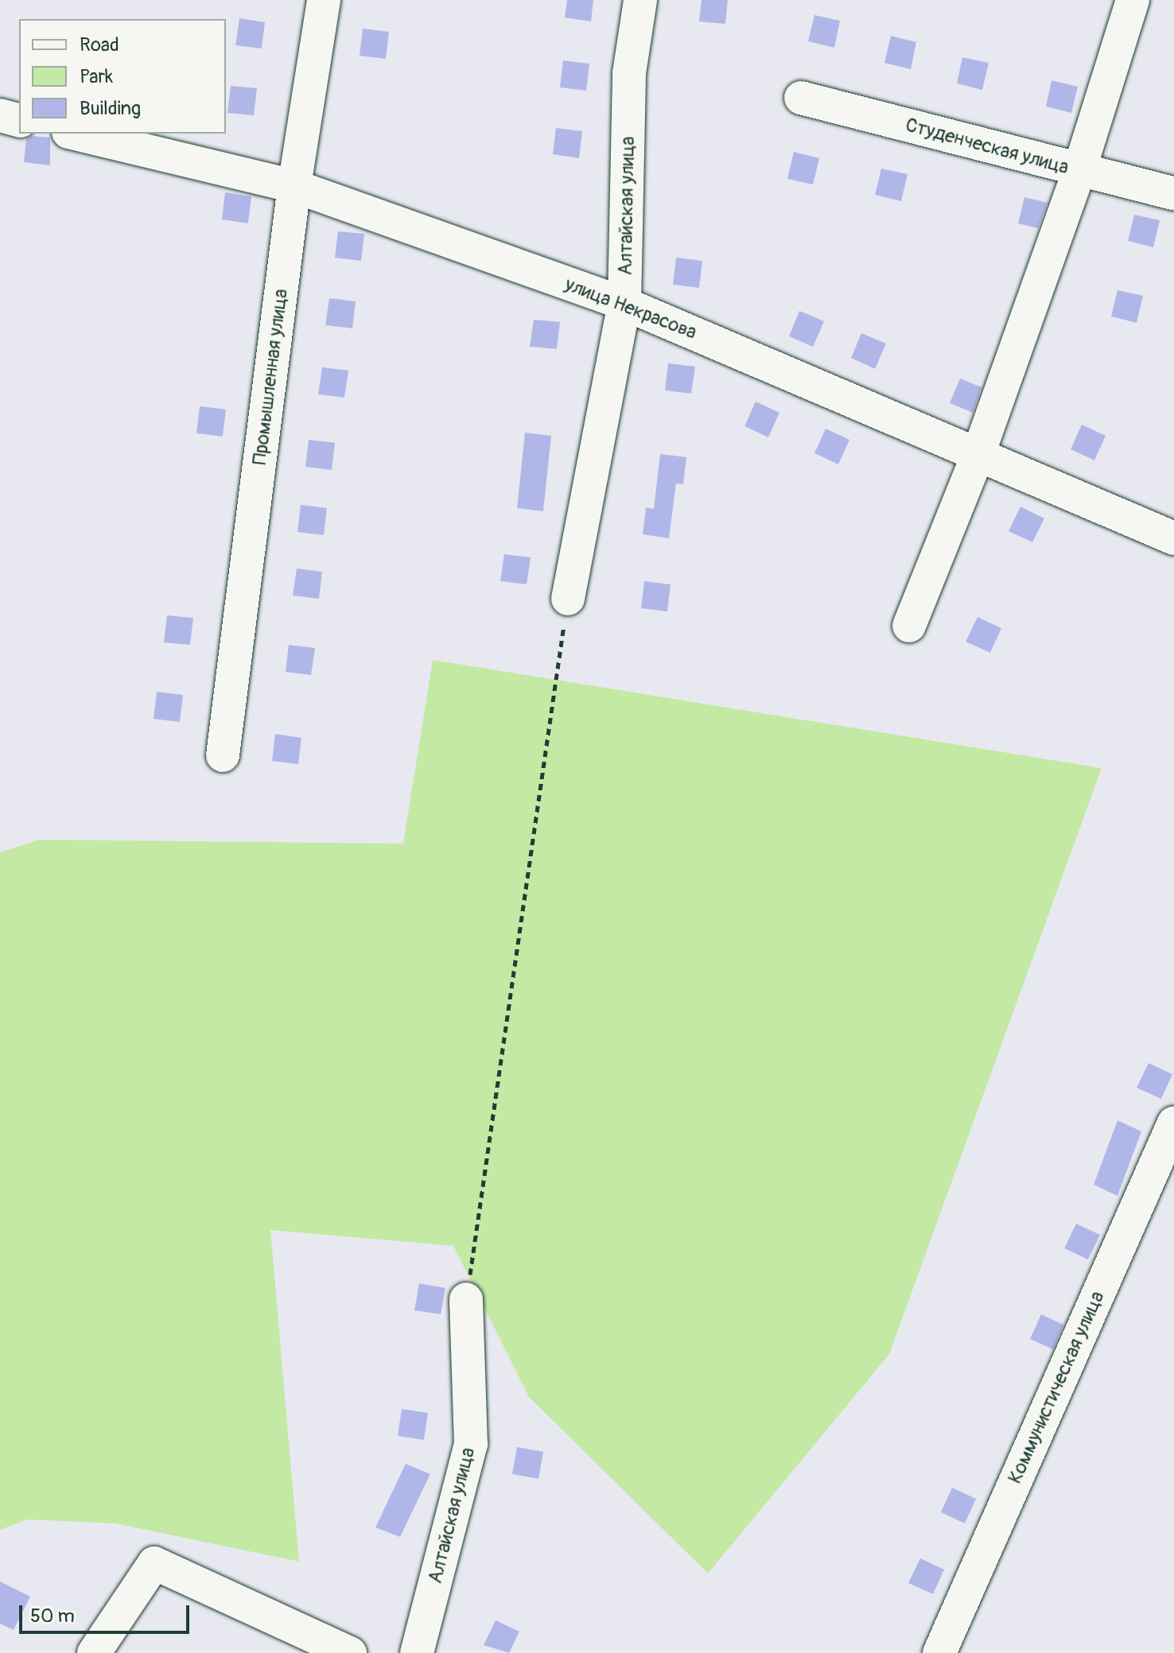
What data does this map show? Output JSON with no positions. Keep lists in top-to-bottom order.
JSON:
{
  "streets": {
    "street": [
      "Студенческая улица",
      "Алтайская улица",
      "улица Некрасова",
      "Промышленная улица",
      "Коммунистическая улица"
    ]
  },
  "crossings": [
    ["Алтайская улица", "улица Некрасова"],
    ["улица Некрасова", "Промышленная улица"]
  ],
  "legend": ["Road", "Park", "Building"],
  "scale_bar": "50 m"
}
